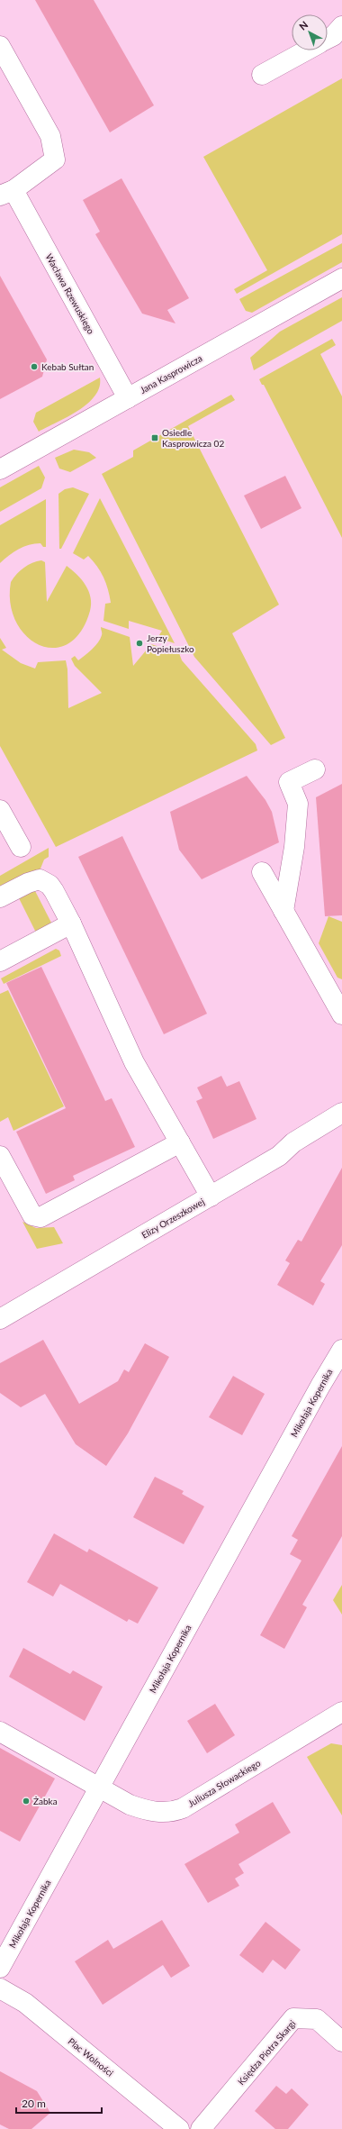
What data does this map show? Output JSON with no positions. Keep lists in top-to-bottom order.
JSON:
{
  "streets": {
    "street": [
      "Wacława Rzewuskiego",
      "Jana Kasprowicza",
      "Elizy Orzeszkowej",
      "Mikołaja Kopernika",
      "Juliusza Słowackiego",
      "Księdza Piotra Skargi",
      "Plac Wolności"
    ]
  },
  "crossings": [
    ["Wacława Rzewuskiego", "Jana Kasprowicza"],
    ["Mikołaja Kopernika", "Juliusza Słowackiego"]
  ],
  "places": {
    "other": ["Kebab Sułtan", "Jerzy Popiełuszko", "Żabka"],
    "transit": ["Osiedle Kasprowicza 02"]
  },
  "scale_bar": "20 m",
  "north": "top left"
}
